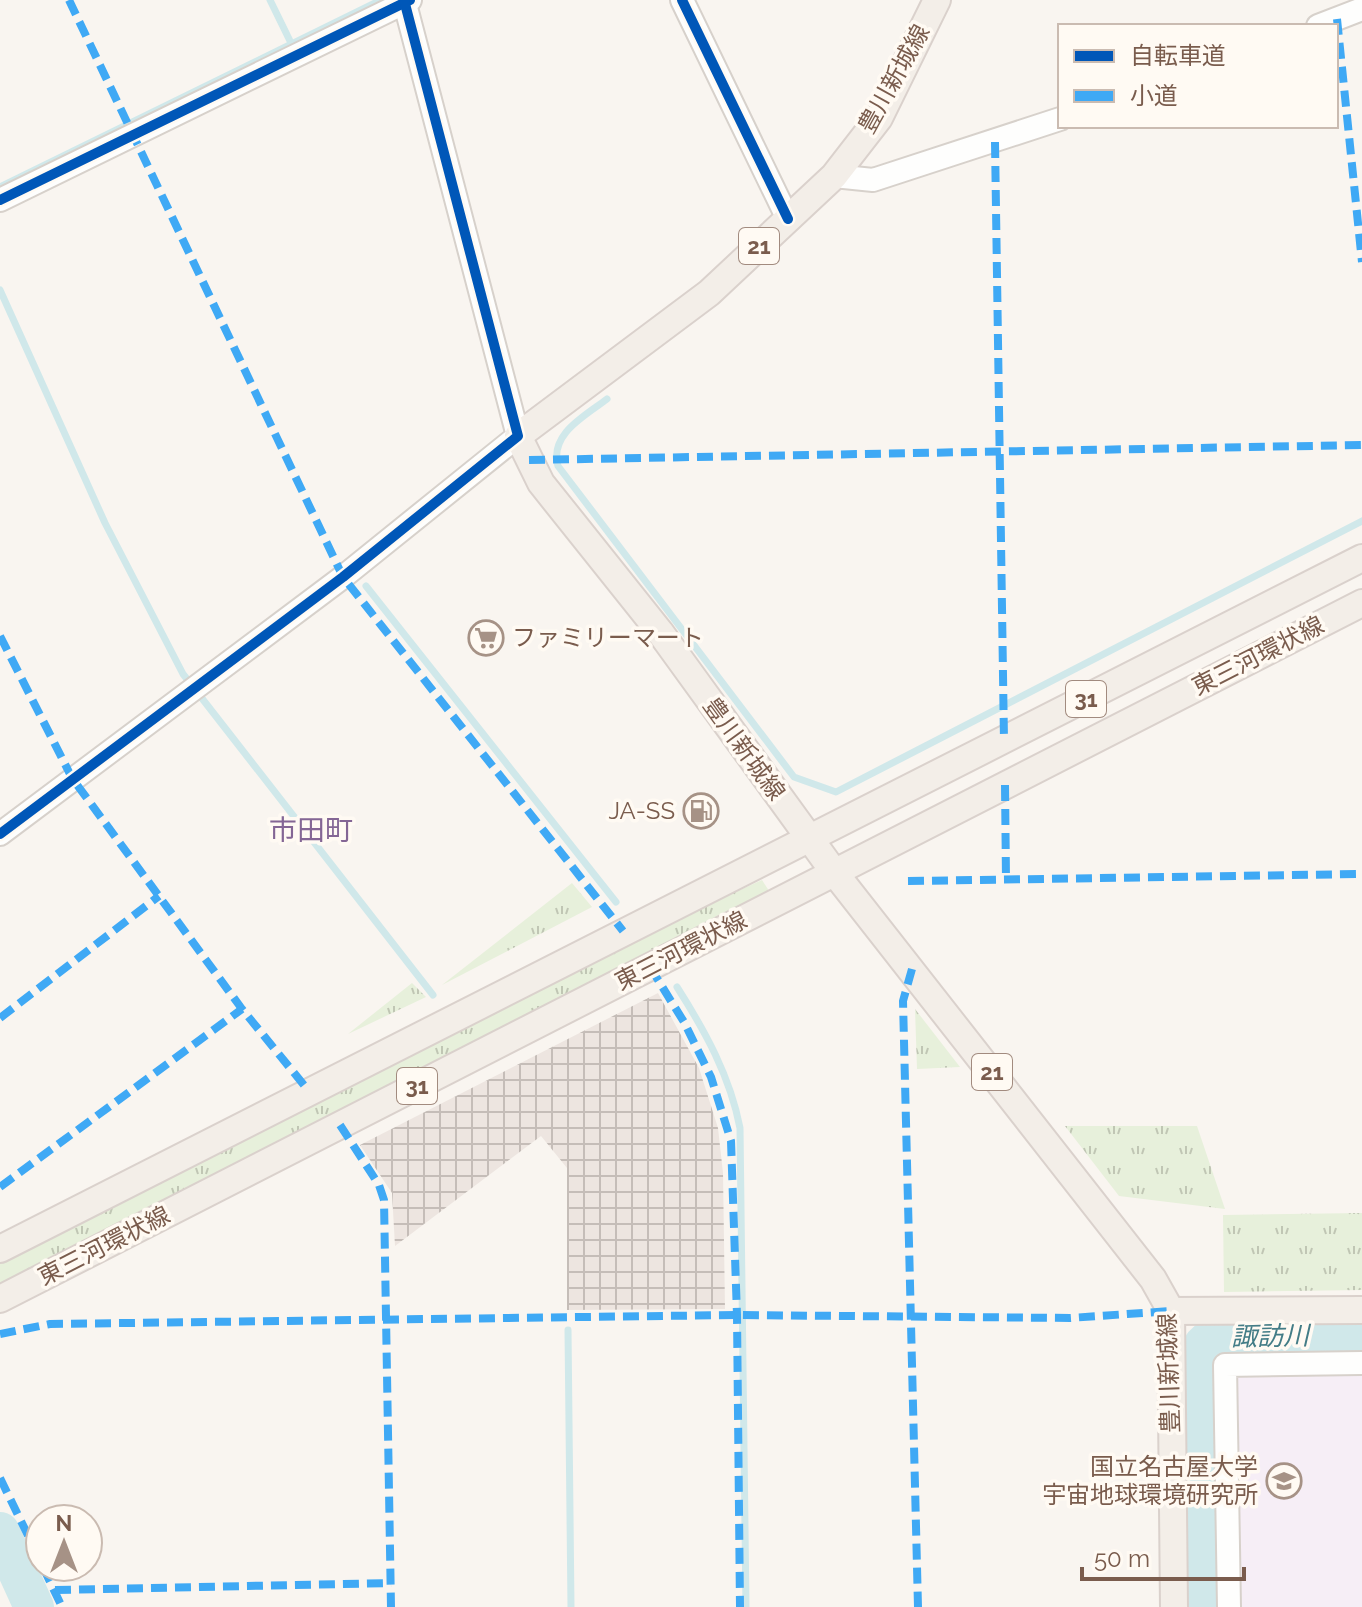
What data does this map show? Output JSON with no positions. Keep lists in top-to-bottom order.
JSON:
{
  "streets": {
    "main road": [
      "豊川新城線",
      "21",
      "東三河環状線",
      "31"
    ]
  },
  "crossings": [
    ["豊川新城線", "東三河環状線"]
  ],
  "districts": ["市田町"],
  "water": ["諏訪川"],
  "places": {
    "supermarket": ["ファミリーマート"],
    "fuel station": ["JA-SS"],
    "school or university": ["国立名古屋大学 宇宙地球環境研究所"]
  },
  "legend": ["自転車道", "小道"],
  "scale_bar": "50 m",
  "north": "top"
}
